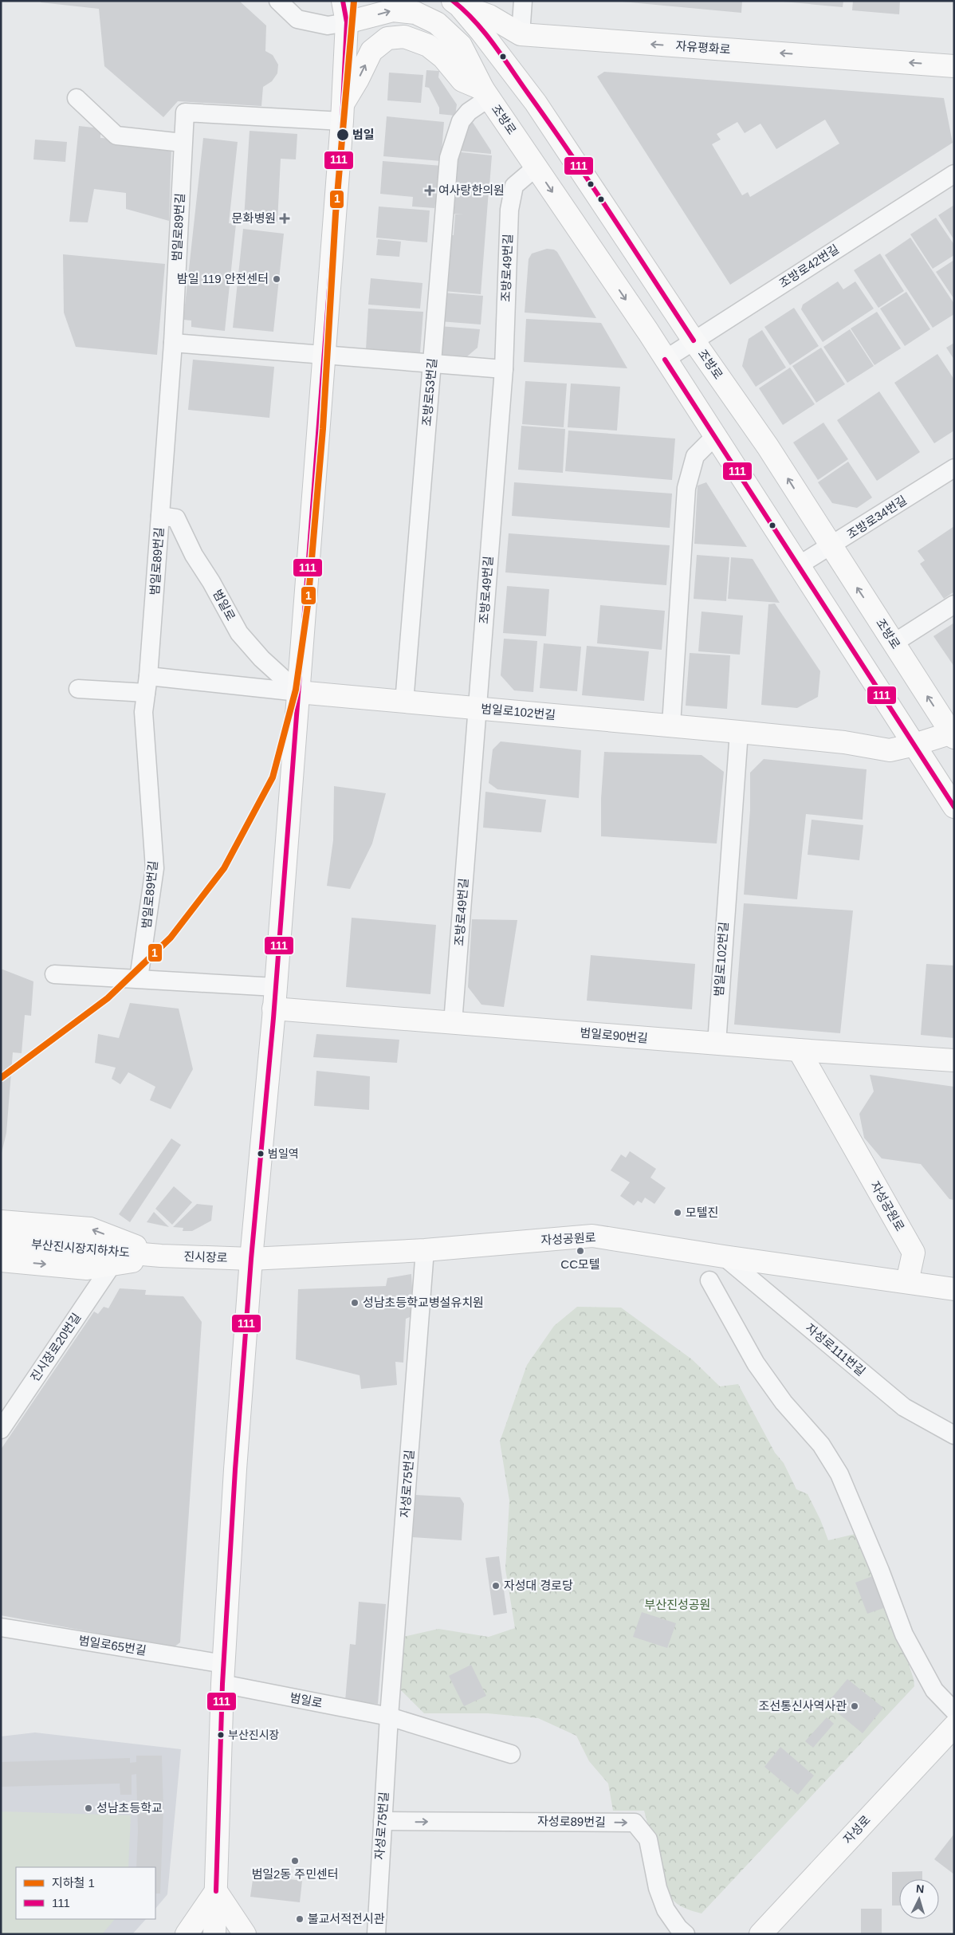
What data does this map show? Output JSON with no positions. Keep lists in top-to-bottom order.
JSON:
{
  "streets": {
    "main road": [
      "자유평화로",
      "조방로",
      "범일로102번길",
      "범일로90번길",
      "자성공원로",
      "부산진시장지하차도",
      "진시장로",
      "자성로"
    ],
    "street": [
      "범일로89번길",
      "조방로42번길",
      "조방로49번길",
      "조방로53번길",
      "조방로34번길",
      "범일로",
      "진시장로20번길",
      "자성로111번길",
      "자성로75번길",
      "범일로65번길",
      "자성로89번길"
    ]
  },
  "crossings": [
    ["자유평화로", "조방로"],
    ["조방로", "조방로42번길"],
    ["조방로", "조방로49번길"],
    ["조방로", "조방로53번길"],
    ["조방로", "조방로34번길"],
    ["조방로", "범일로102번길"],
    ["범일로89번길", "범일로"],
    ["조방로49번길", "범일로102번길"],
    ["조방로49번길", "범일로90번길"],
    ["조방로53번길", "범일로102번길"],
    ["범일로", "범일로102번길"],
    ["범일로", "자성로75번길"],
    ["범일로", "범일로65번길"],
    ["범일로102번길", "범일로90번길"],
    ["범일로90번길", "자성공원로"],
    ["자성공원로", "진시장로"],
    ["자성공원로", "자성로111번길"],
    ["자성공원로", "자성로75번길"],
    ["부산진시장지하차도", "진시장로"],
    ["자성로75번길", "자성로89번길"]
  ],
  "one_way": ["자유평화로"],
  "parks": ["부산진성공원"],
  "places": {
    "other": [
      "범일",
      "밤일 119 안전센터",
      "범일역",
      "모텔진",
      "CC모텔",
      "성남초등학교병설유치원",
      "자성대 경로당",
      "조선통신사역사관",
      "부산진시장",
      "성남초등학교",
      "범일2동 주민센터",
      "불교서적전시관"
    ],
    "health": ["여사랑한의원", "문화병원"]
  },
  "lines": ["metro line 1", "transit line 111"],
  "legend": ["지하철 1", "111"],
  "north": "top"
}
